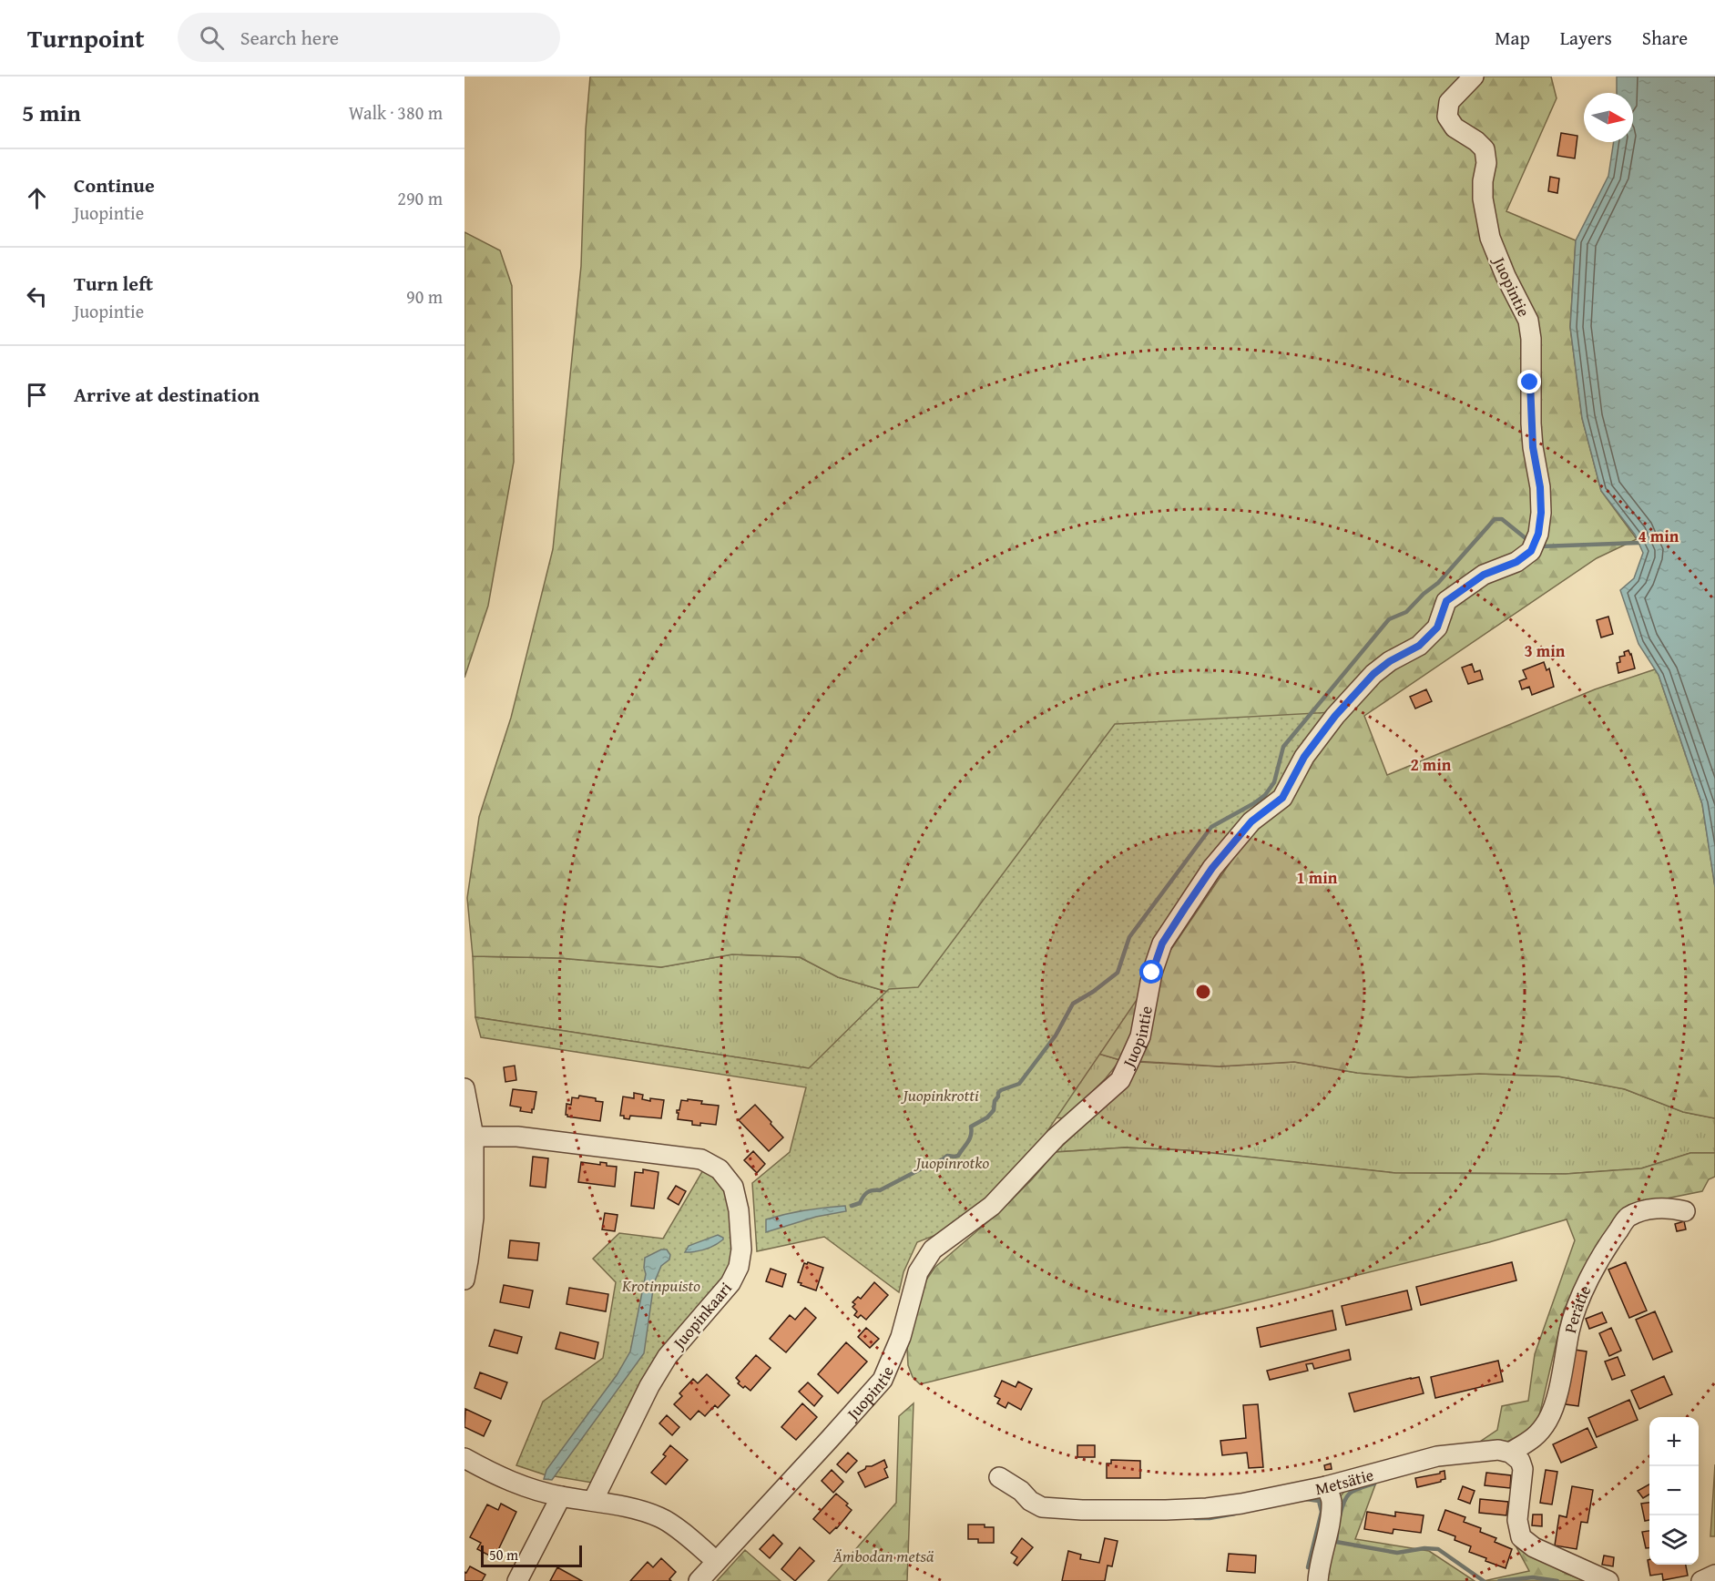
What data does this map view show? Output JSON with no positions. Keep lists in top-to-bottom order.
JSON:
{
  "streets": {
    "street": [
      "Juopintie",
      "Perätie",
      "Juopinkaari",
      "Metsätie"
    ]
  },
  "crossings": [
    ["Perätie", "Metsätie"]
  ],
  "parks": [
    "Juopinkrotti",
    "Juopinrotko",
    "Krotinpuisto",
    "Ämbodan metsä"
  ],
  "scale_bar": "50 m",
  "north": "right",
  "page": {
    "header": "Turnpoint",
    "search": "Search here",
    "nav": ["Map", "Layers", "Share"],
    "heading": ["5 min", "Walk · 380 m"],
    "list": [
      ["Continue", "Juopintie", "290 m"],
      ["Turn left", "Juopintie", "90 m"],
      "Arrive at destination"
    ],
    "map_buttons": ["+", "−"],
    "scale": "50 m"
  },
  "rings": [
    "4 min",
    "3 min",
    "2 min",
    "1 min"
  ]
}
